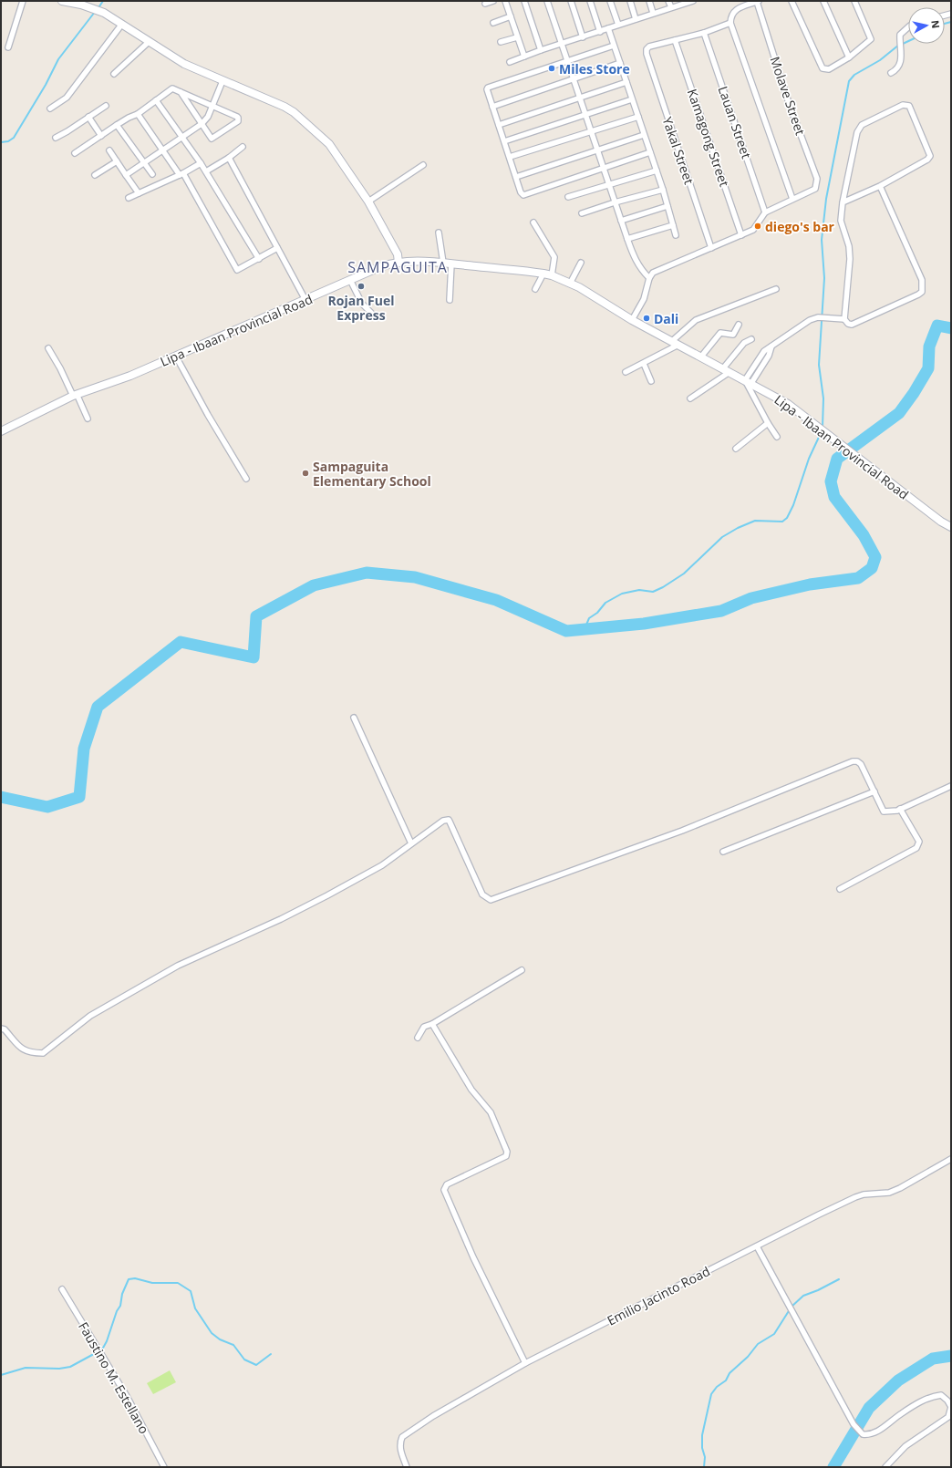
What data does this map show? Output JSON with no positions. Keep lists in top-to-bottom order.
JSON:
{
  "streets": {
    "main road": ["Lipa - Ibaan Provincial Road"],
    "street": [
      "Molave Street",
      "Lauan Street",
      "Kamagong Street",
      "Yakal Street",
      "Emilio Jacinto Road",
      "Faustino M. Estellano"
    ]
  },
  "crossings": [
    ["Kamagong Street", "Yakal Street"]
  ],
  "districts": ["SAMPAGUITA"],
  "places": [
    "Miles Store",
    "diego's bar",
    "Rojan Fuel Express",
    "Dali",
    "Sampaguita Elementary School"
  ],
  "north": "right"
}
